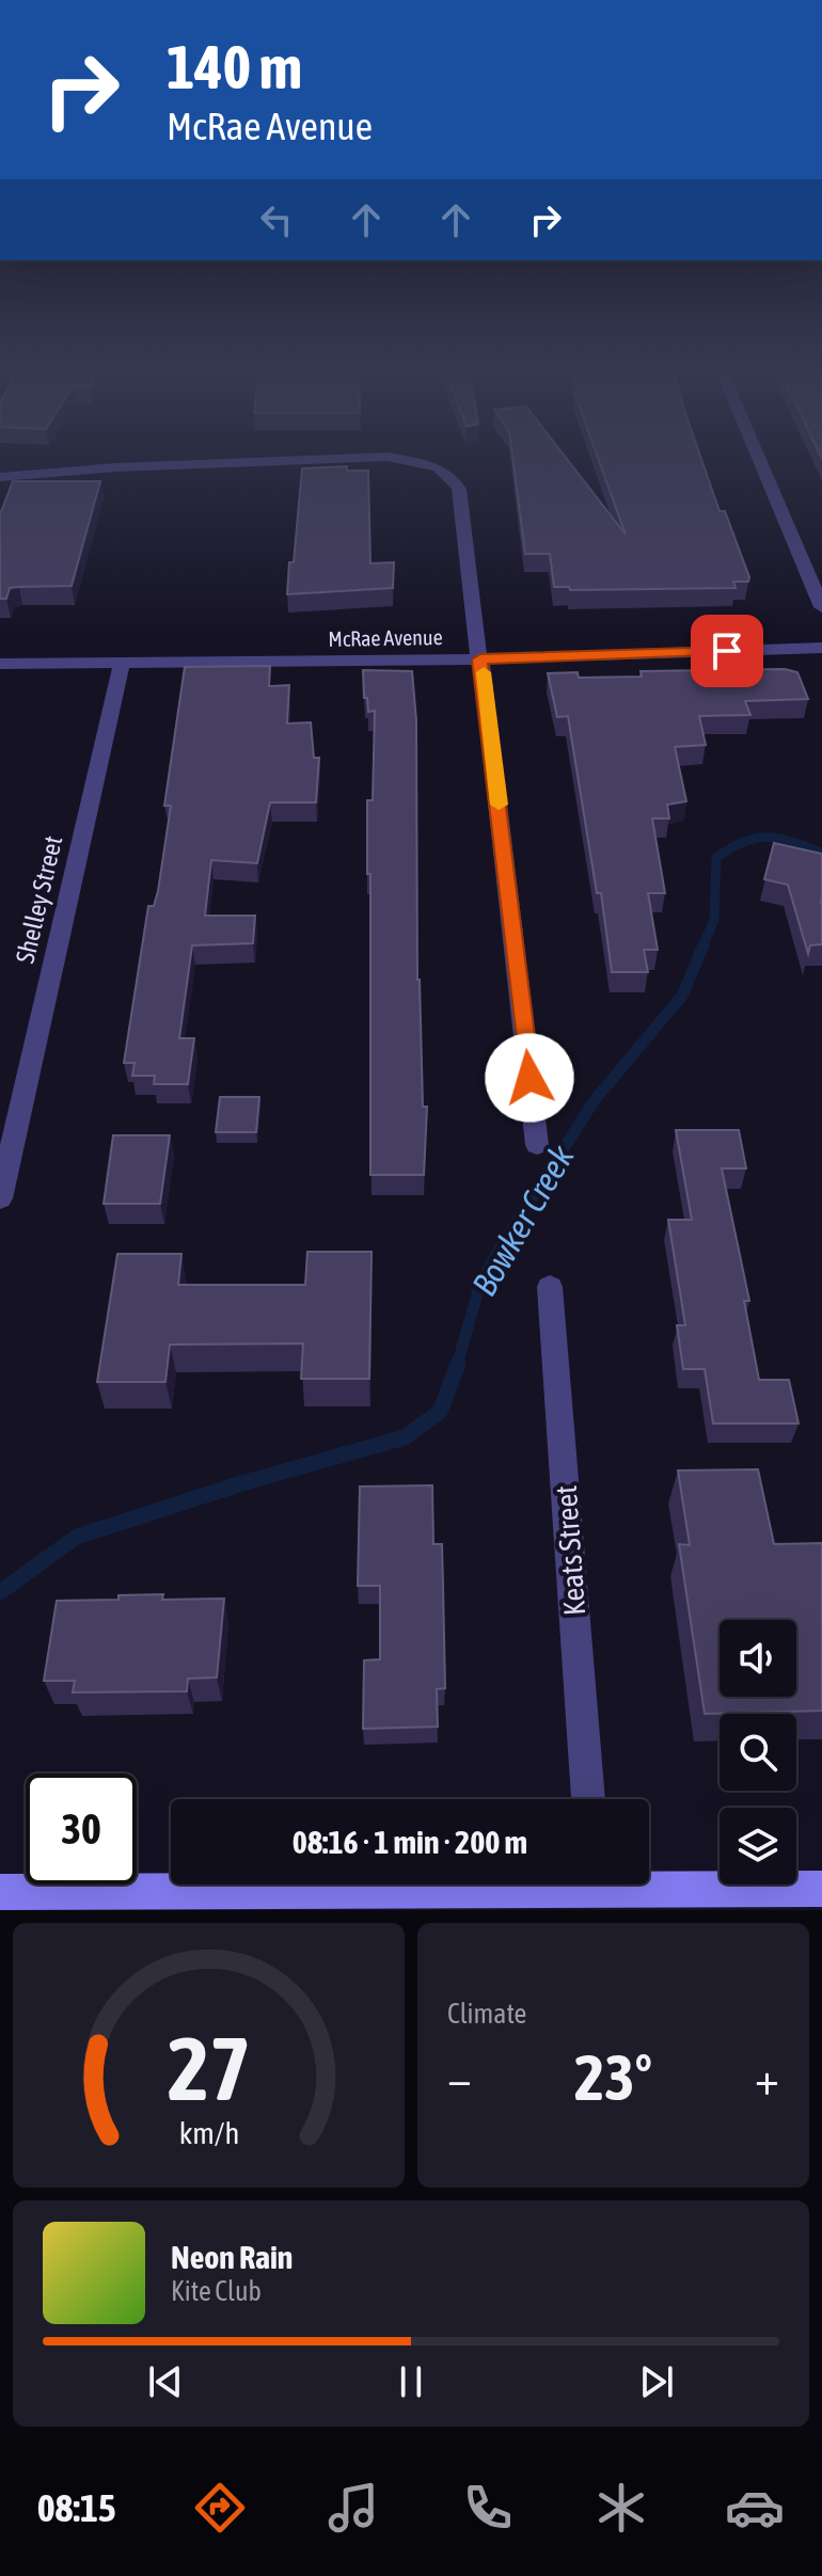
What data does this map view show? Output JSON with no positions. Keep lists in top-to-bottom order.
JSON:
{
  "streets": {
    "street": ["McRae Avenue", "Shelley Street", "Keats Street"]
  },
  "crossings": [
    ["McRae Avenue", "Shelley Street"]
  ],
  "water": ["Bowker Creek"],
  "page": {
    "turn": ["140 m", "McRae Avenue"],
    "limit": "30",
    "trip": "08:16 · 1 min · 200 m",
    "tile": "Climate",
    "heat": ["−", "23°", "+"],
    "song": ["Neon Rain", "Kite Club"],
    "tabs": "08:15",
    "gauge": ["27", "km/h"]
  }
}
